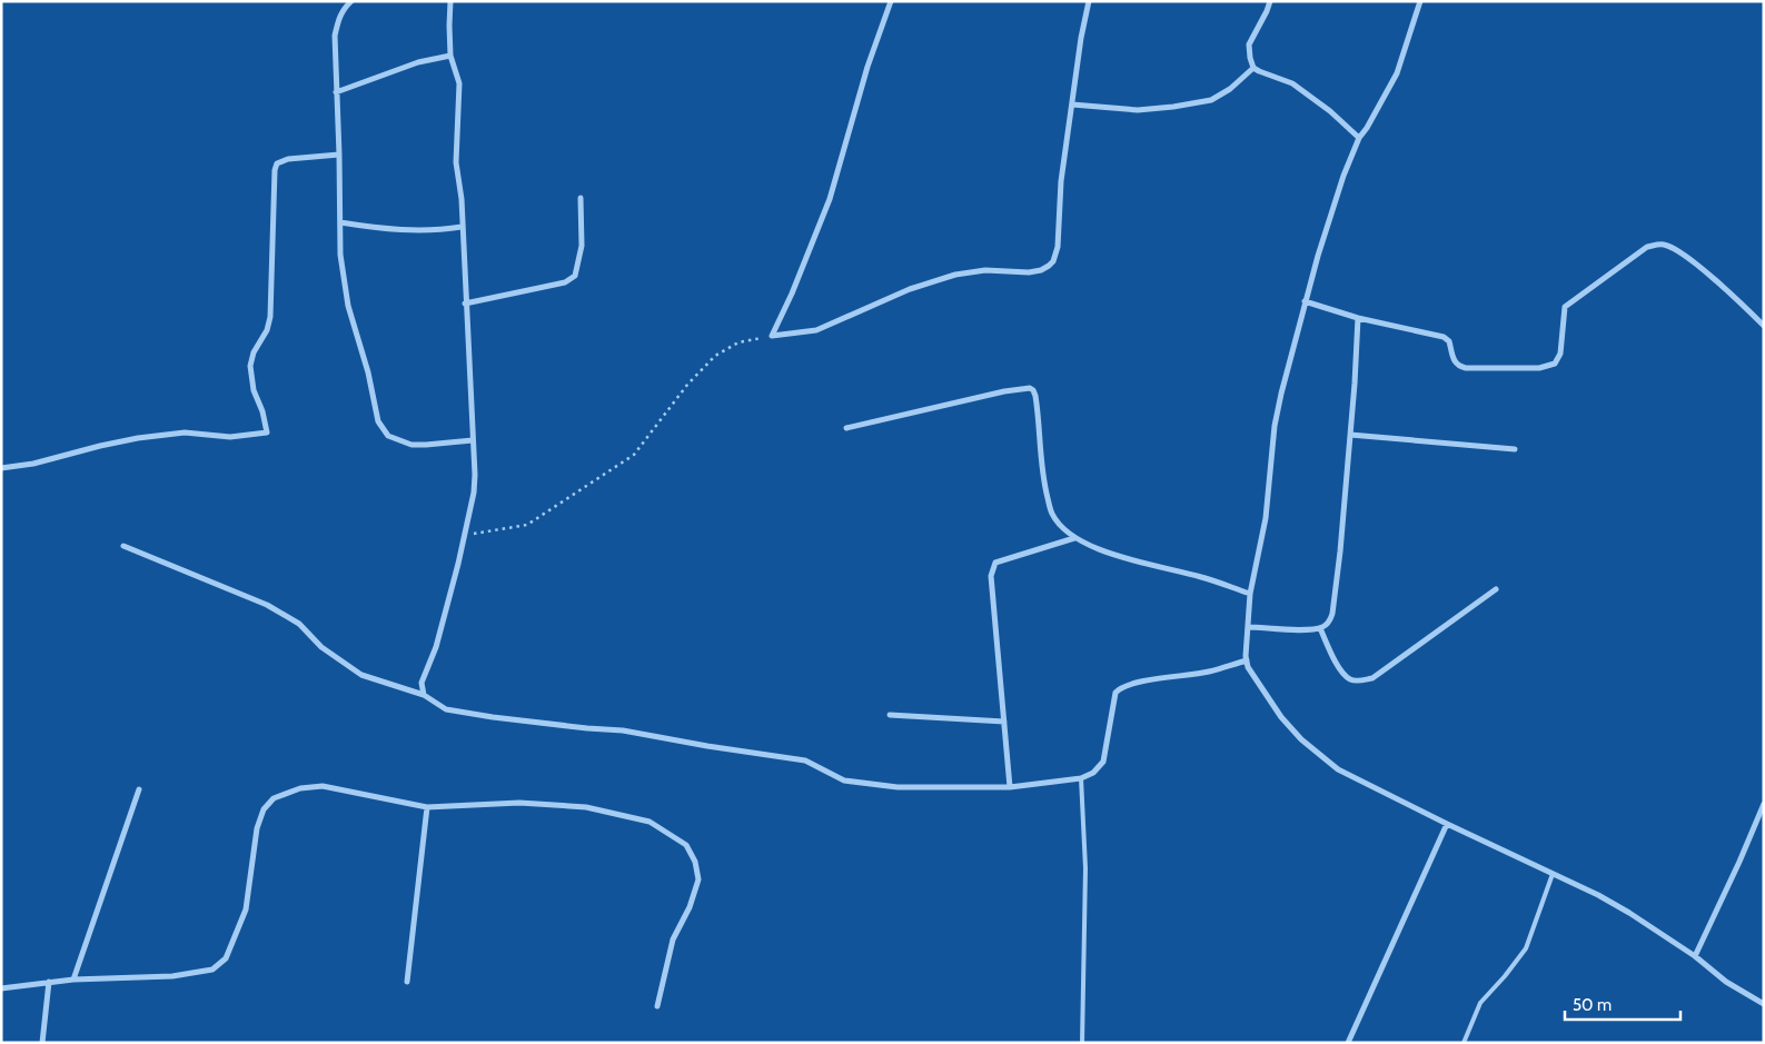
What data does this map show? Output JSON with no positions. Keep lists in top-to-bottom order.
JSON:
{
  "scale_bar": "50 m"
}
